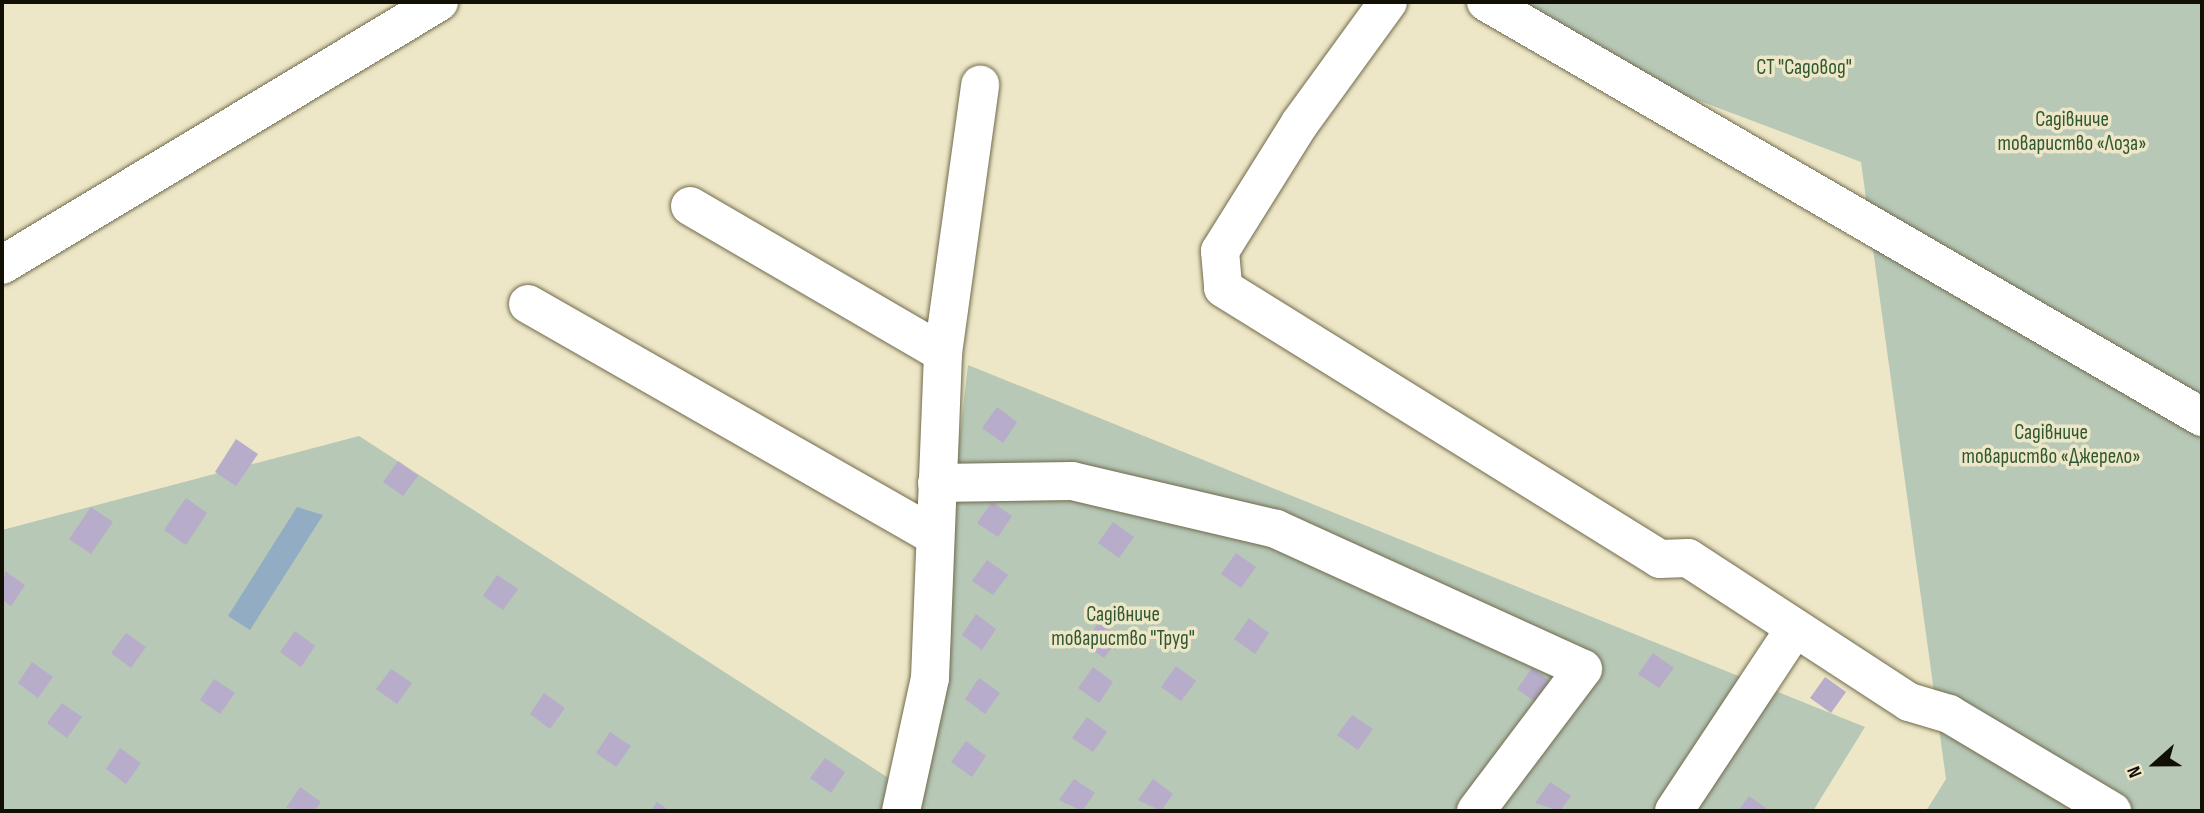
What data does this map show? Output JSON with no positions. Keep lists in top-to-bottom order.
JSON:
{
  "parks": [
    "СТ \"Садовод\"",
    "Садівниче товариство «Лоза»",
    "Садівниче товариство «Джерело»",
    "Садівниче товариство \"Труд\""
  ],
  "north": "left"
}
